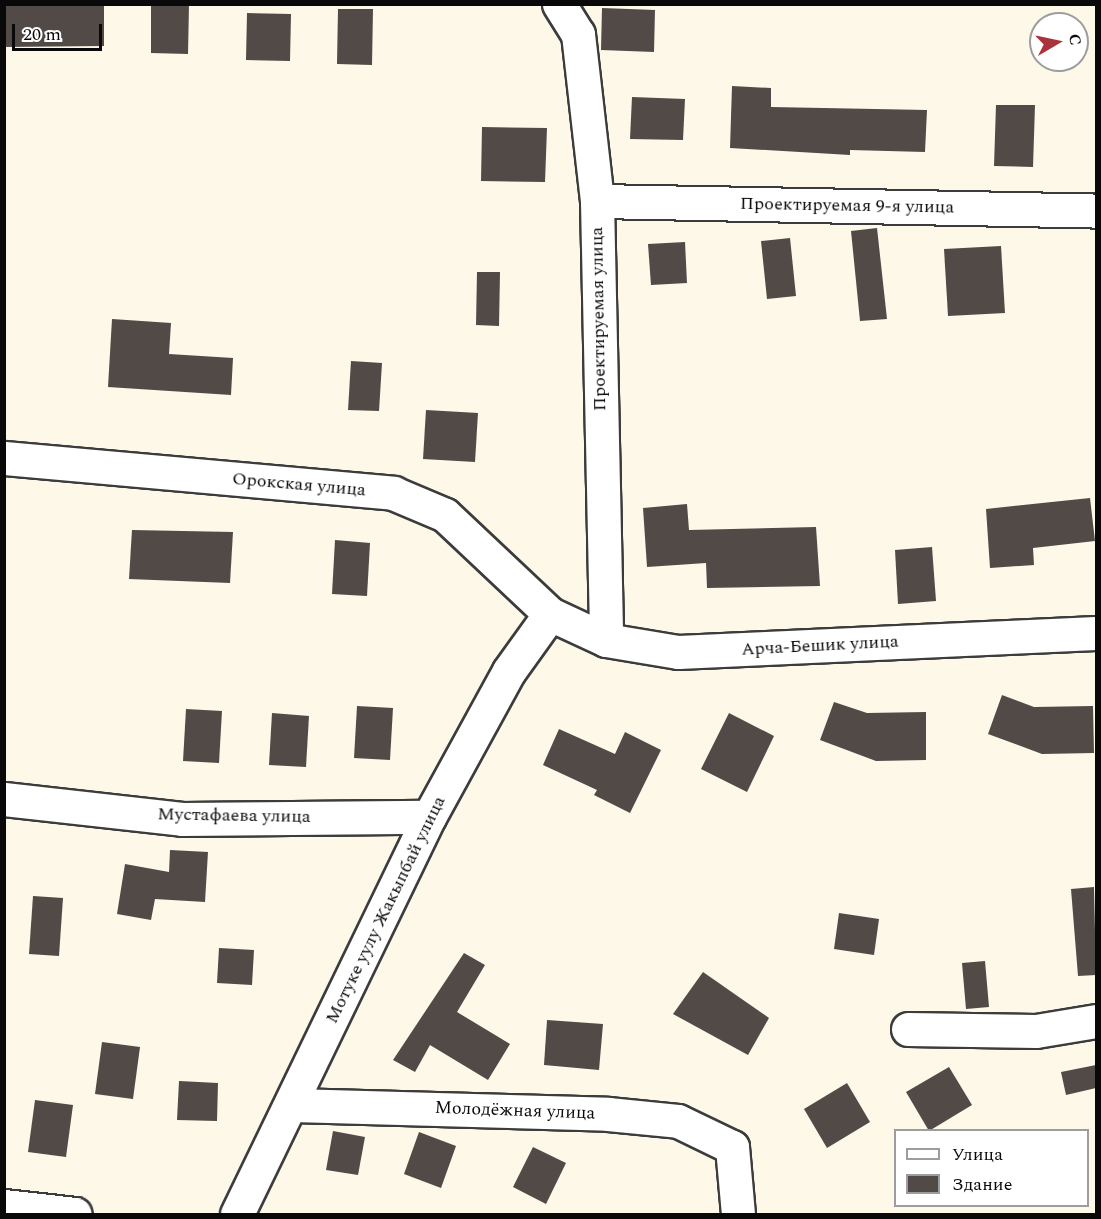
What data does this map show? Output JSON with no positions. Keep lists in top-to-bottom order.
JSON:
{
  "streets": {
    "street": [
      "Проектируемая 9-я улица",
      "Проектируемая улица",
      "Орокская улица",
      "Арча-Бешик улица",
      "Мустафаева улица",
      "Мотуке уулу Жакыпбай улица",
      "Молодёжная улица"
    ]
  },
  "crossings": [
    ["Проектируемая 9-я улица", "Проектируемая улица"],
    ["Проектируемая улица", "Арча-Бешик улица"],
    ["Орокская улица", "Арча-Бешик улица"],
    ["Орокская улица", "Мотуке уулу Жакыпбай улица"],
    ["Арча-Бешик улица", "Мотуке уулу Жакыпбай улица"],
    ["Мустафаева улица", "Мотуке уулу Жакыпбай улица"],
    ["Мотуке уулу Жакыпбай улица", "Молодёжная улица"]
  ],
  "legend": ["Улица", "Здание"],
  "scale_bar": "20 m",
  "north": "right"
}
